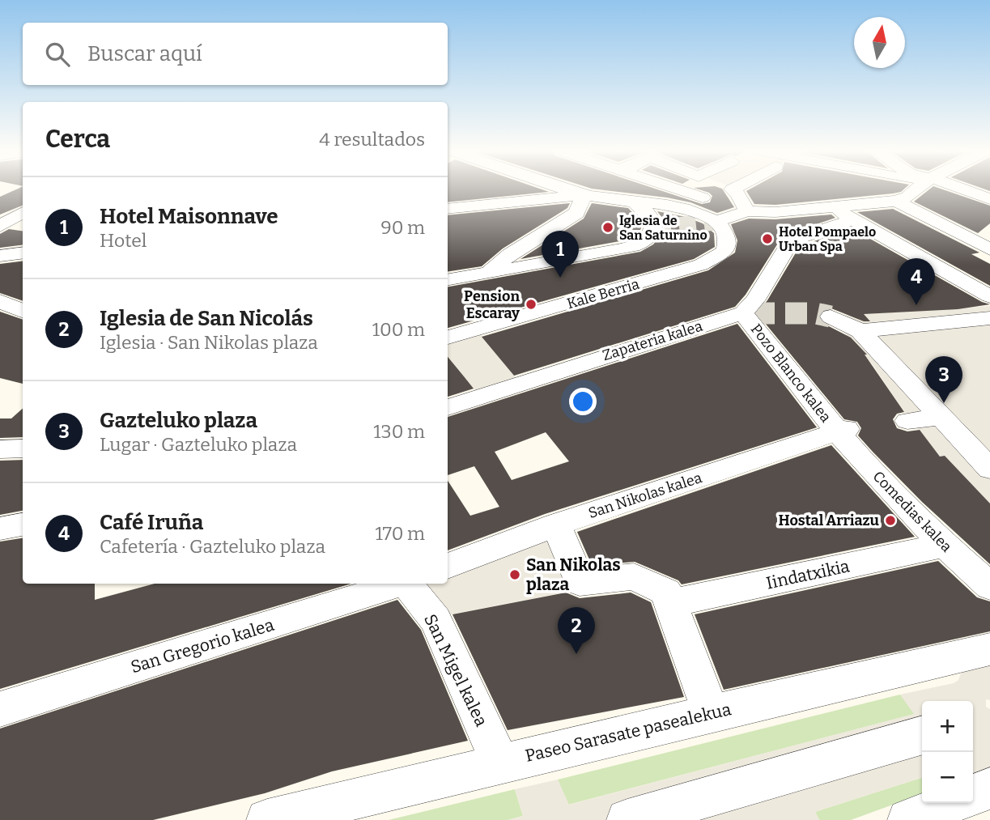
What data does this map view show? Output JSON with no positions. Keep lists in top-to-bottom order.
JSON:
{
  "streets": {
    "street": [
      "Kale Berria",
      "Zapateria kalea",
      "Pozo Blanco kalea",
      "San Nikolas kalea",
      "Comedias kalea",
      "Iindatxikia",
      "San Gregorio kalea",
      "San Migel kalea",
      "Paseo Sarasate pasealekua"
    ]
  },
  "crossings": [
    ["Zapateria kalea", "Pozo Blanco kalea"],
    ["Pozo Blanco kalea", "San Nikolas kalea"],
    ["Pozo Blanco kalea", "Comedias kalea"],
    ["San Nikolas kalea", "Comedias kalea"],
    ["Comedias kalea", "Iindatxikia"],
    ["San Migel kalea", "Paseo Sarasate pasealekua"]
  ],
  "places": [
    "Iglesia de San Saturnino",
    "Hotel Pompaelo Urban Spa",
    "Pension Escaray",
    "Hostal Arriazu",
    "San Nikolas plaza"
  ],
  "north": "top",
  "page": {
    "search": "Buscar aquí",
    "heading": ["Cerca", "4 resultados"],
    "list": [
      {
        "mark": "1",
        "name": "Hotel Maisonnave",
        "note": "Hotel",
        "value": "90 m"
      },
      {
        "mark": "2",
        "name": "Iglesia de San Nicolás",
        "note": "Iglesia · San Nikolas plaza",
        "value": "100 m"
      },
      {
        "mark": "3",
        "name": "Gazteluko plaza",
        "note": "Lugar · Gazteluko plaza",
        "value": "130 m"
      },
      {
        "mark": "4",
        "name": "Café Iruña",
        "note": "Cafetería · Gazteluko plaza",
        "value": "170 m"
      }
    ],
    "pins": [
      "1",
      "4",
      "3",
      "2"
    ],
    "map_buttons": ["+", "−"]
  }
}
